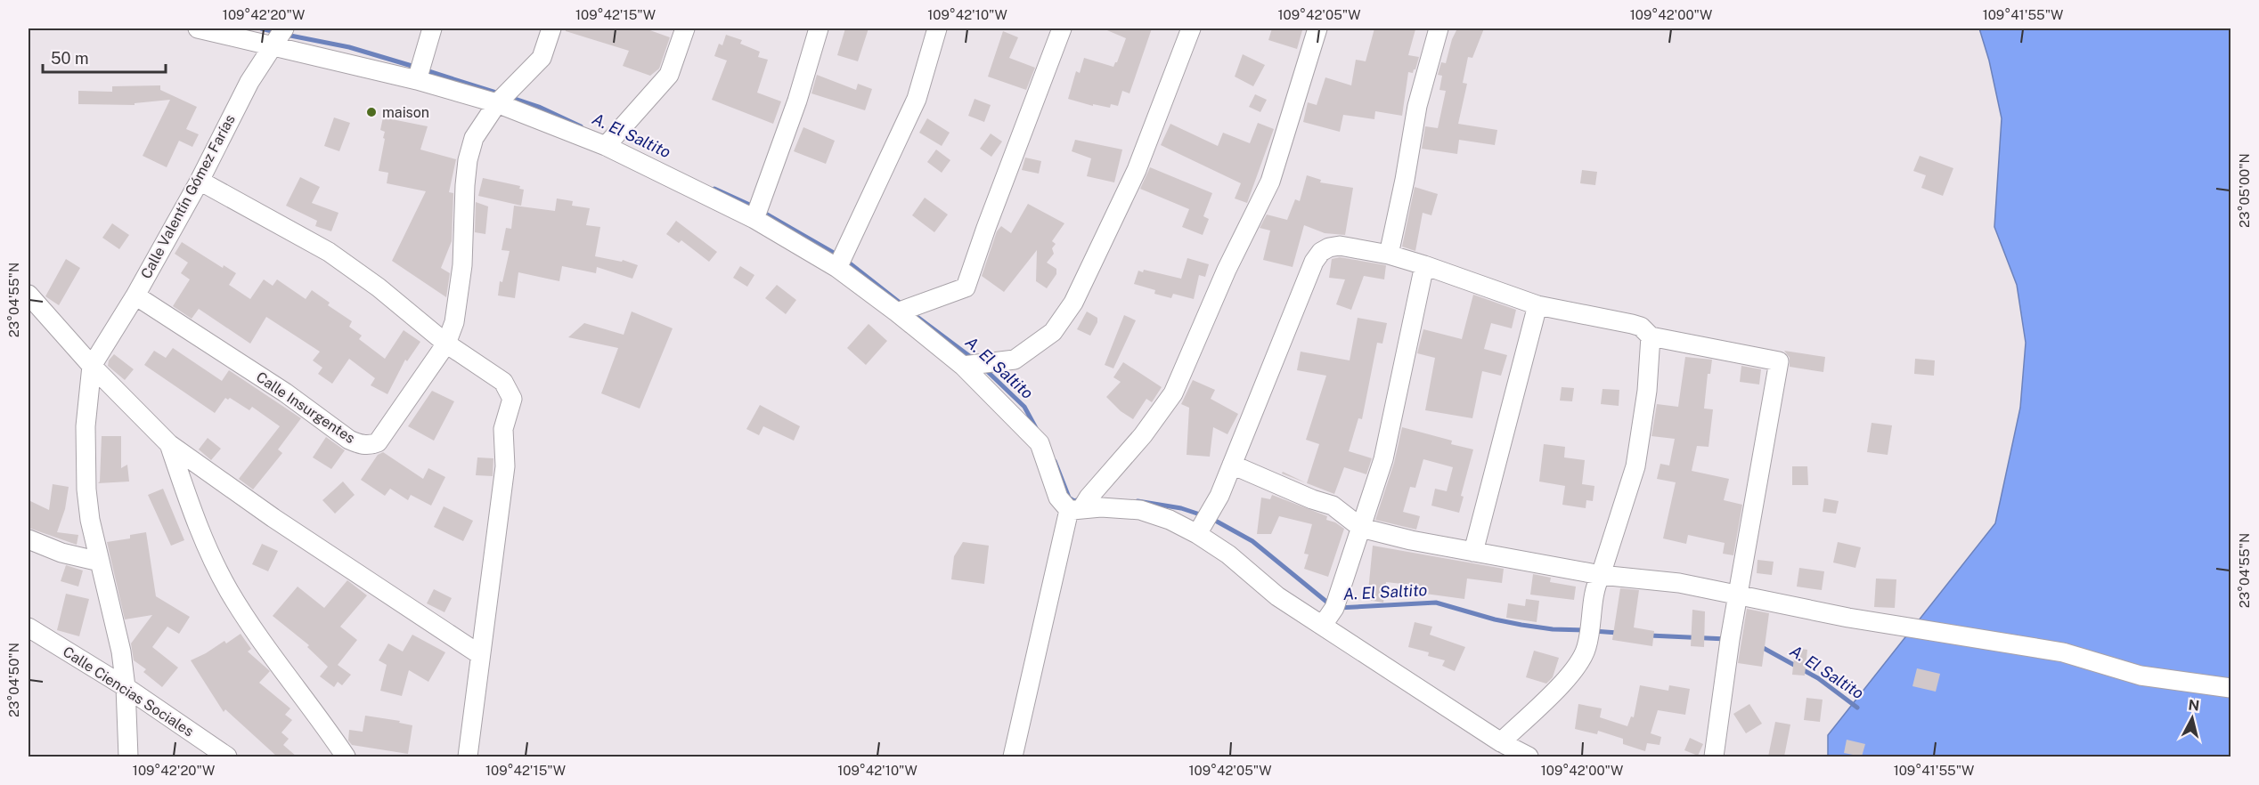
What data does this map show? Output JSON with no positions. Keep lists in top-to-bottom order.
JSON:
{
  "streets": {
    "street": ["Calle Valentín Gómez Farías", "Calle Insurgentes", "Calle Ciencias Sociales"]
  },
  "crossings": [
    ["Calle Valentín Gómez Farías", "Calle Insurgentes"]
  ],
  "water": ["A. El Saltito"],
  "places": ["maison"],
  "scale_bar": "50 m",
  "north": "top",
  "coordinates": [
    "109°42'20\"W",
    "109°42'15\"W",
    "109°42'10\"W",
    "109°42'05\"W",
    "109°42'00\"W",
    "109°41'55\"W",
    "23°05'00\"N",
    "23°04'55\"N",
    "23°04'50\"N"
  ]
}
